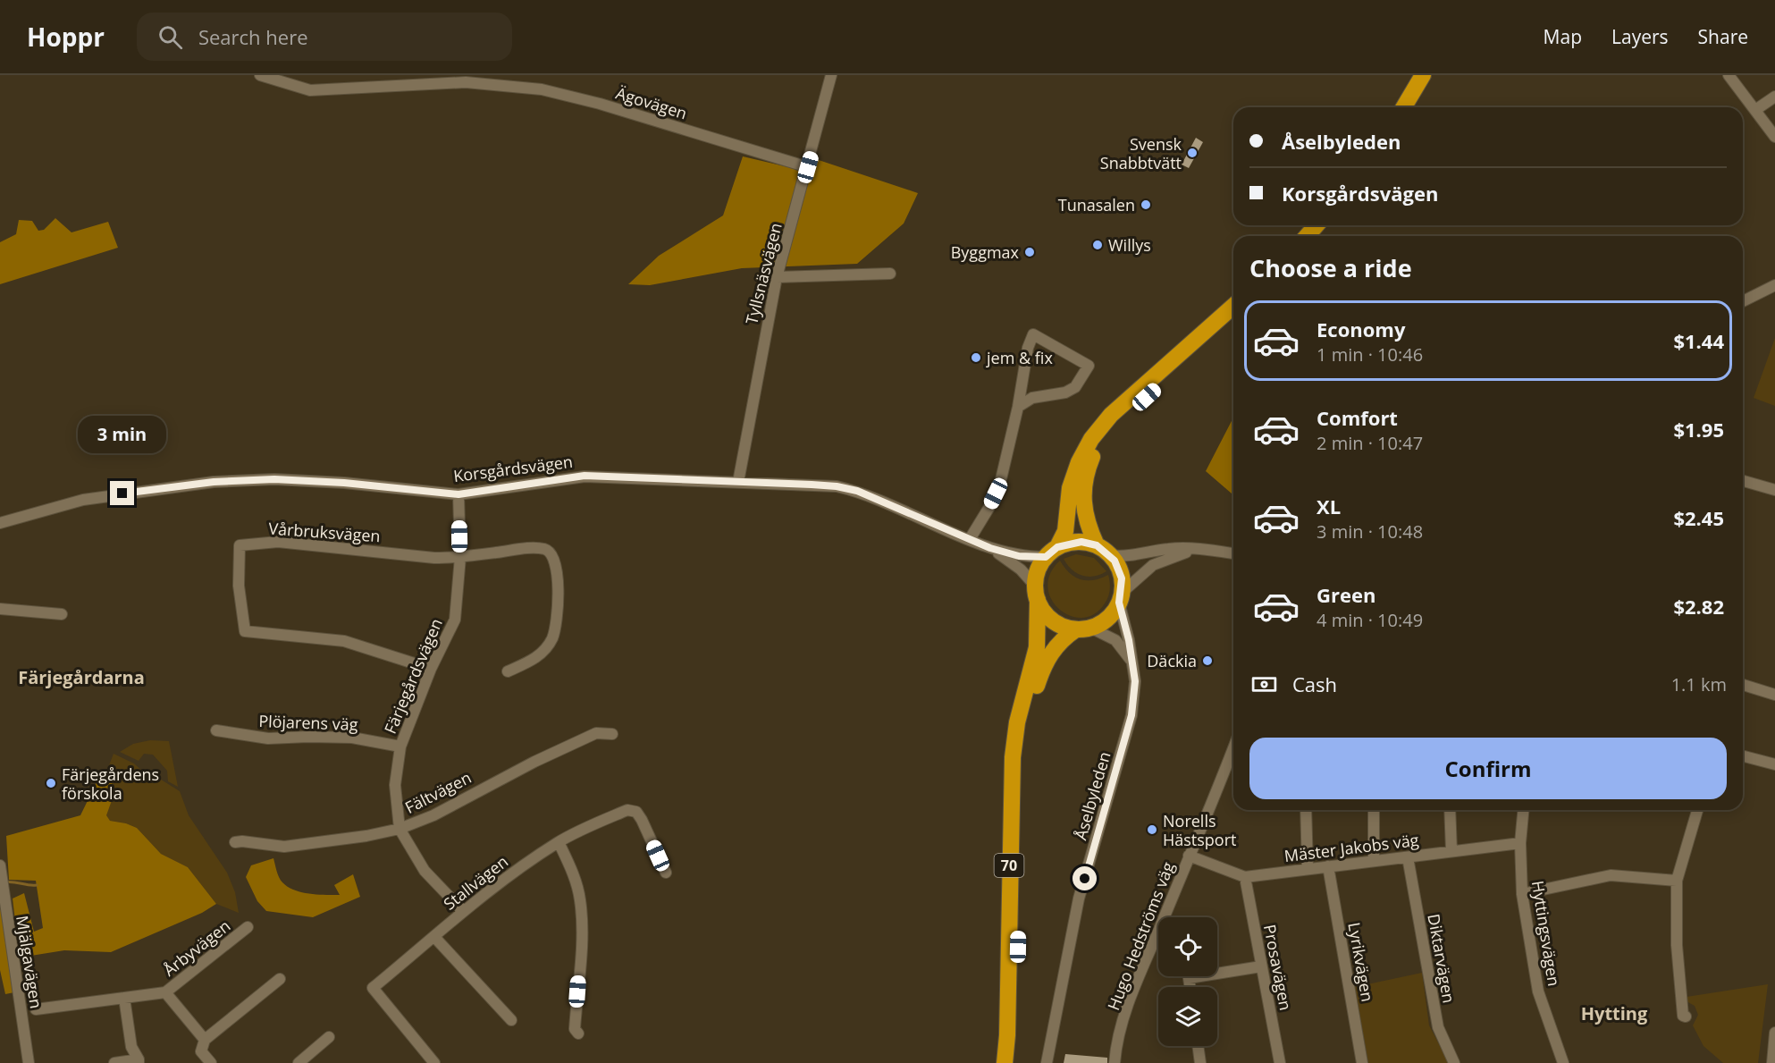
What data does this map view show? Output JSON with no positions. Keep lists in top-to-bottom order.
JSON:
{
  "streets": {
    "highway": ["70"],
    "street": [
      "Ägovägen",
      "Tyllsnäsvägen",
      "Korsgårdsvägen",
      "Vårbruksvägen",
      "Färjegårdsvägen",
      "Plöjarens väg",
      "Fältvägen",
      "Åselbyleden",
      "Mäster Jakobs väg",
      "Stallvägen",
      "Hyttingsvägen",
      "Hugo Hedströms väg",
      "Årbyvägen",
      "Diktarvägen",
      "Mjälgavägen",
      "Lyrikvägen",
      "Prosavägen"
    ]
  },
  "crossings": [
    ["Ägovägen", "Tyllsnäsvägen"],
    ["Tyllsnäsvägen", "Korsgårdsvägen"],
    ["Korsgårdsvägen", "Färjegårdsvägen"],
    ["Korsgårdsvägen", "Åselbyleden"],
    ["Korsgårdsvägen", "70"],
    ["Vårbruksvägen", "Färjegårdsvägen"],
    ["Färjegårdsvägen", "Plöjarens väg"],
    ["Färjegårdsvägen", "Fältvägen"],
    ["Färjegårdsvägen", "Stallvägen"],
    ["Åselbyleden", "70"],
    ["Mäster Jakobs väg", "Hyttingsvägen"],
    ["Mäster Jakobs väg", "Hugo Hedströms väg"],
    ["Mäster Jakobs väg", "Diktarvägen"],
    ["Mäster Jakobs väg", "Lyrikvägen"],
    ["Mäster Jakobs väg", "Prosavägen"]
  ],
  "districts": ["Färjegårdarna", "Hytting"],
  "places": [
    "Svensk Snabbtvätt",
    "Tunasalen",
    "Willys",
    "Byggmax",
    "jem & fix",
    "Däckia",
    "Färjegårdens förskola",
    "Norells Hästsport"
  ],
  "page": {
    "header": "Hoppr",
    "search": "Search here",
    "nav": ["Map", "Layers", "Share"],
    "banner": ["Åselbyleden", "Korsgårdsvägen"],
    "heading": "Choose a ride",
    "list": [
      {
        "name": "Economy",
        "note": "1 min · 10:46",
        "value": "$1.44"
      },
      {
        "name": "Comfort",
        "note": "2 min · 10:47",
        "value": "$1.95"
      },
      {
        "name": "XL",
        "note": "3 min · 10:48",
        "value": "$2.45"
      },
      {
        "name": "Green",
        "note": "4 min · 10:49",
        "value": "$2.82"
      }
    ],
    "bubble": "3 min",
    "pay": ["Cash", "1.1 km"],
    "buttons": "Confirm"
  }
}
